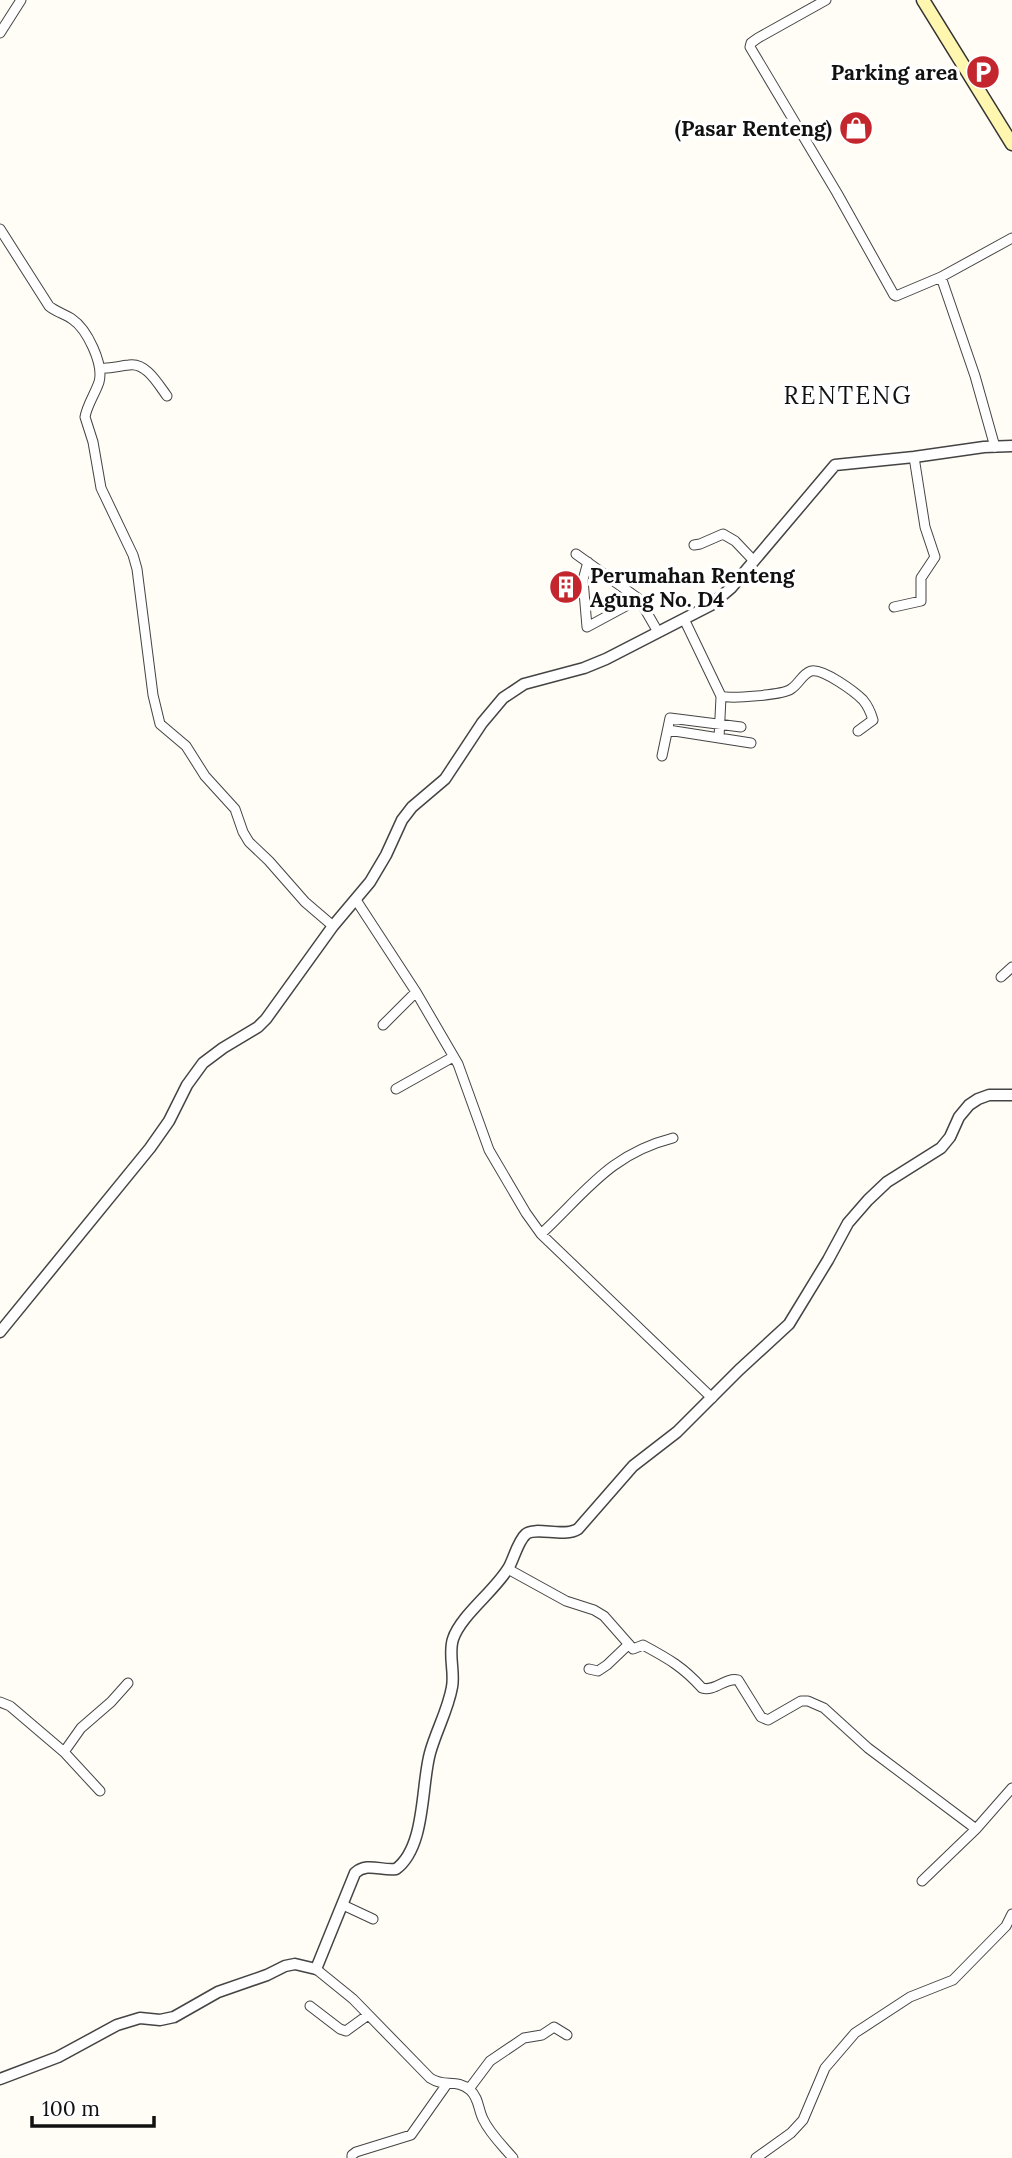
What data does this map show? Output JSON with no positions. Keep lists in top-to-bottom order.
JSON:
{
  "districts": ["RENTENG"],
  "places": {
    "parking": ["Parking area"],
    "shop": ["(Pasar Renteng)"],
    "building": ["Perumahan Renteng Agung No. D4"]
  },
  "scale_bar": "100 m"
}
